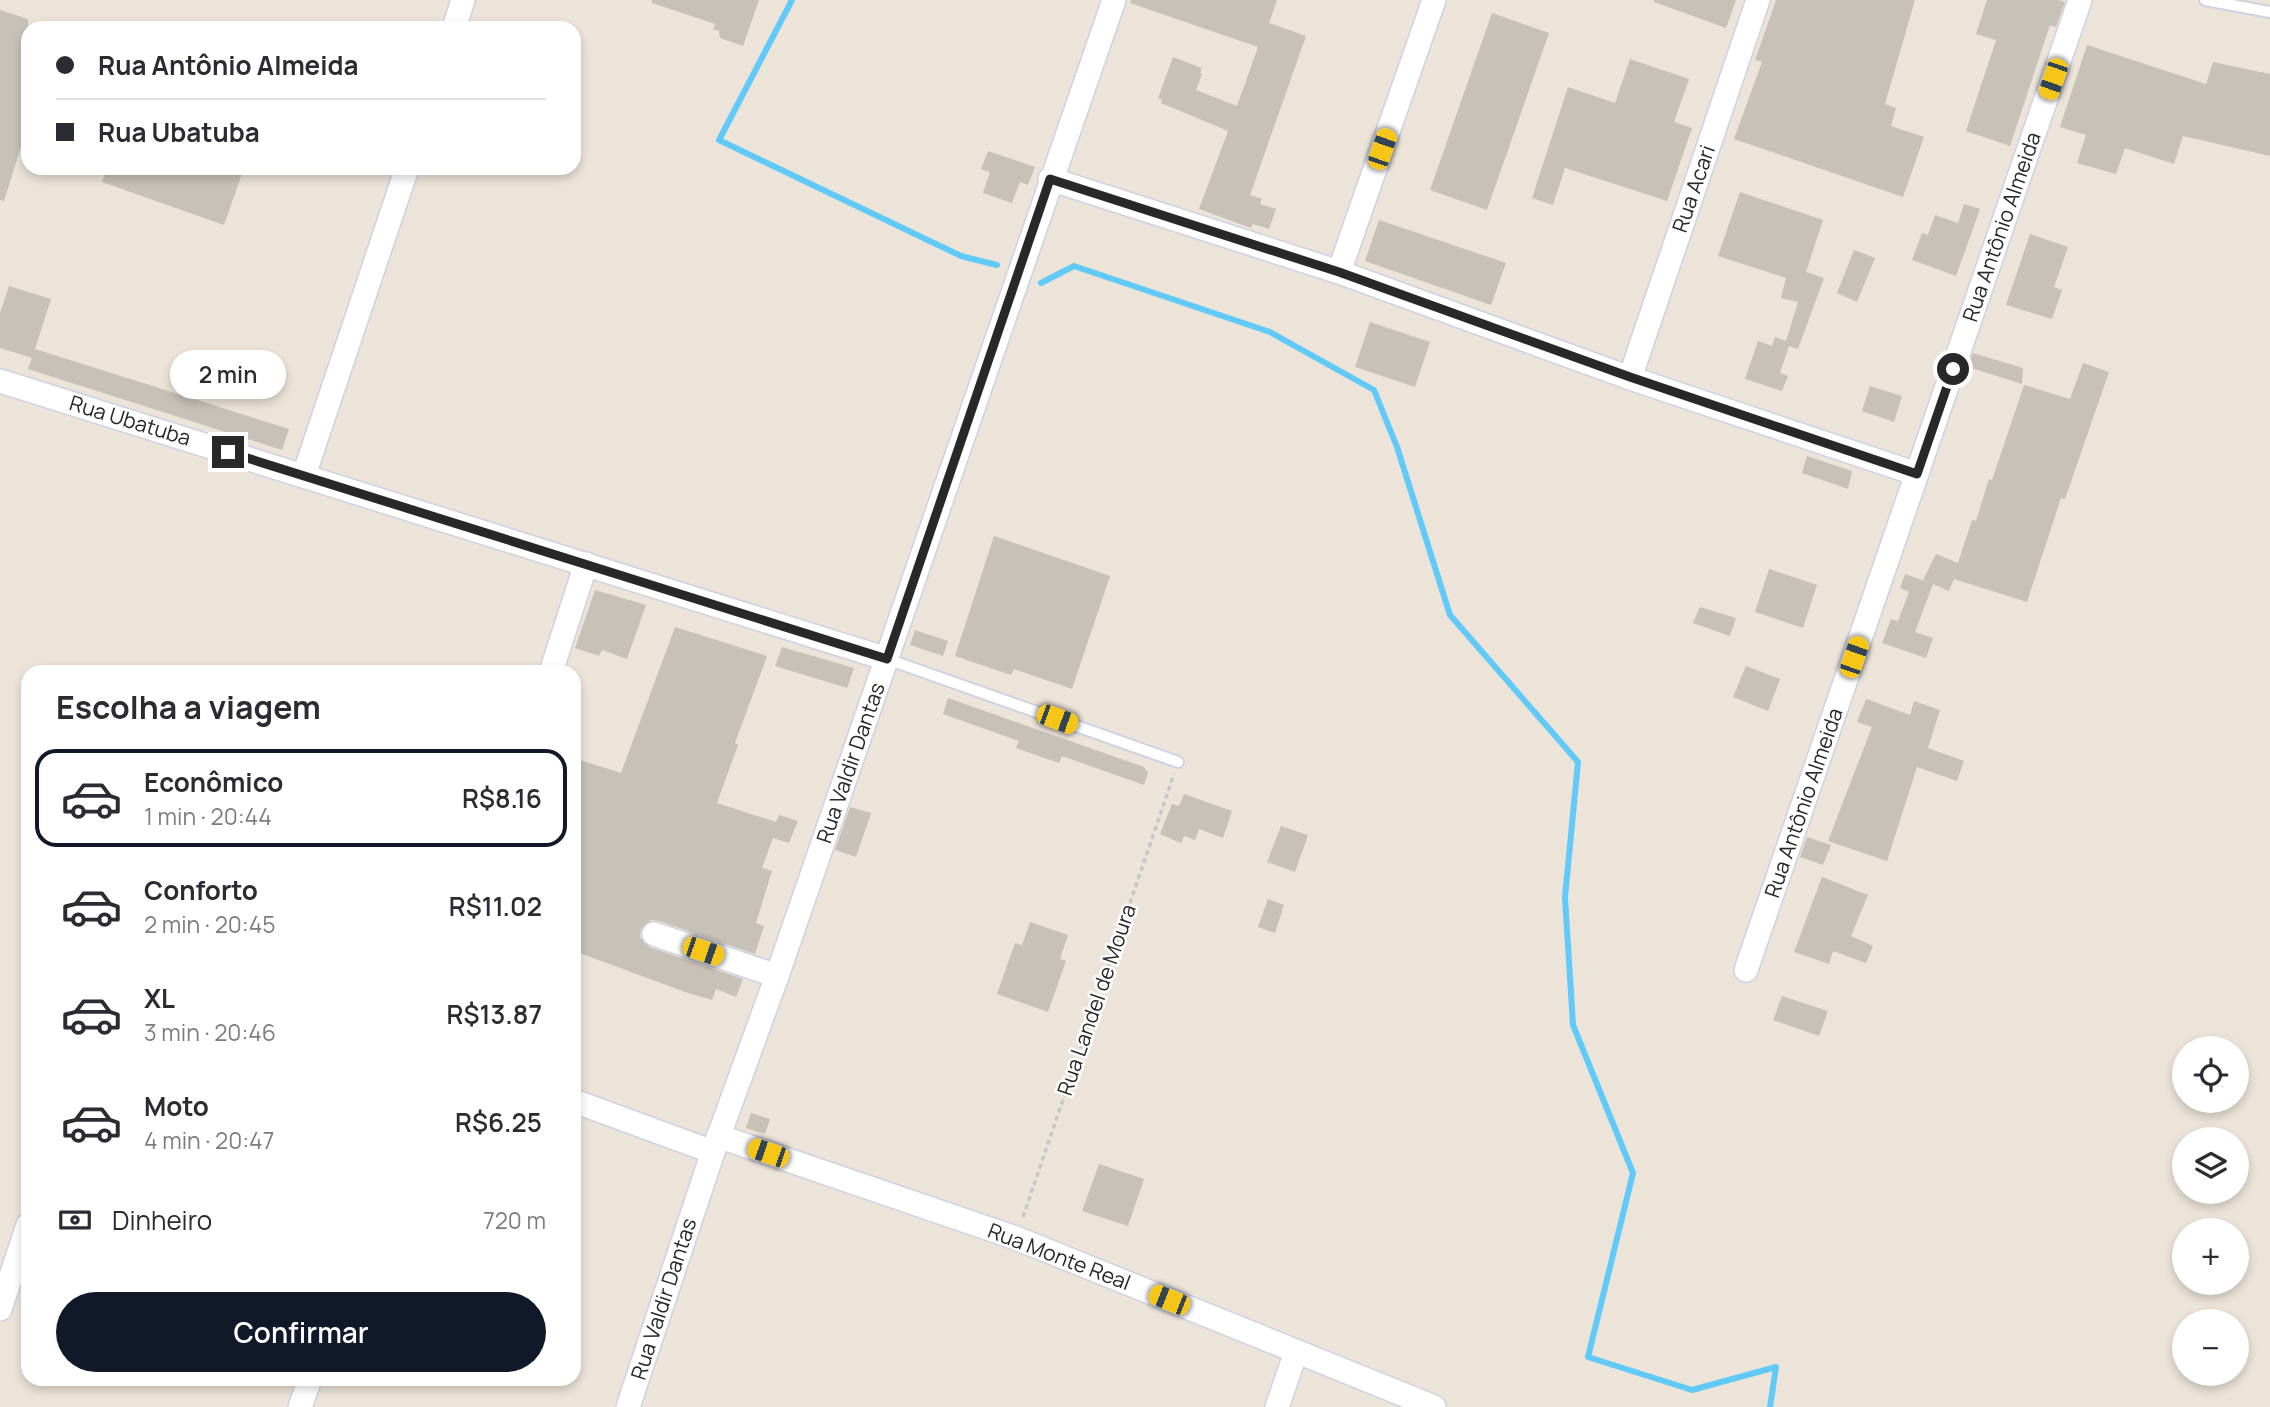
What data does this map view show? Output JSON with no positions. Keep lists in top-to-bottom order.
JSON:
{
  "streets": {
    "street": [
      "Rua Acari",
      "Rua Antônio Almeida",
      "Rua Ubatuba",
      "Rua Valdir Dantas",
      "Rua Monte Real"
    ],
    "path": ["Rua Landel de Moura"]
  },
  "crossings": [
    ["Rua Ubatuba", "Rua Valdir Dantas"],
    ["Rua Ubatuba", "Rua Landel de Moura"],
    ["Rua Valdir Dantas", "Rua Monte Real"],
    ["Rua Landel de Moura", "Rua Monte Real"]
  ],
  "page": {
    "banner": ["Rua Antônio Almeida", "Rua Ubatuba"],
    "bubble": "2 min",
    "heading": "Escolha a viagem",
    "list": [
      {
        "name": "Econômico",
        "note": "1 min · 20:44",
        "value": "R$8.16"
      },
      {
        "name": "Conforto",
        "note": "2 min · 20:45",
        "value": "R$11.02"
      },
      {
        "name": "XL",
        "note": "3 min · 20:46",
        "value": "R$13.87"
      },
      {
        "name": "Moto",
        "note": "4 min · 20:47",
        "value": "R$6.25"
      }
    ],
    "map_buttons": ["+", "−"],
    "pay": ["Dinheiro", "720 m"],
    "buttons": "Confirmar"
  }
}
